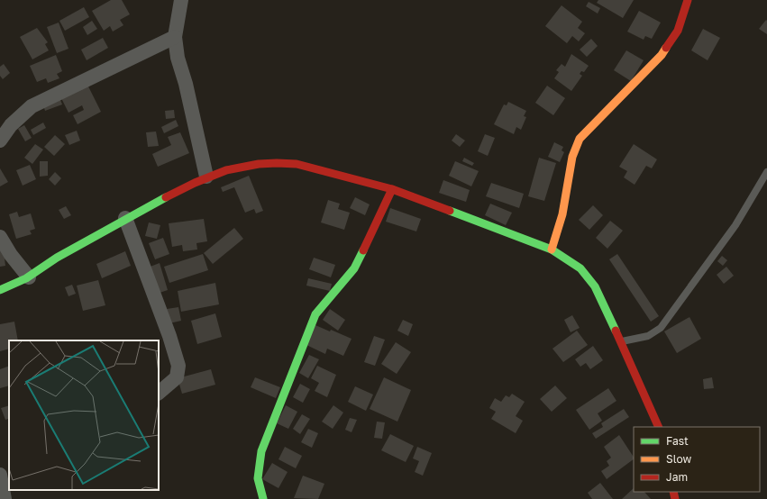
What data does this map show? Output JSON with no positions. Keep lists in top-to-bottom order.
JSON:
{
  "legend": ["Fast", "Slow", "Jam"]
}
